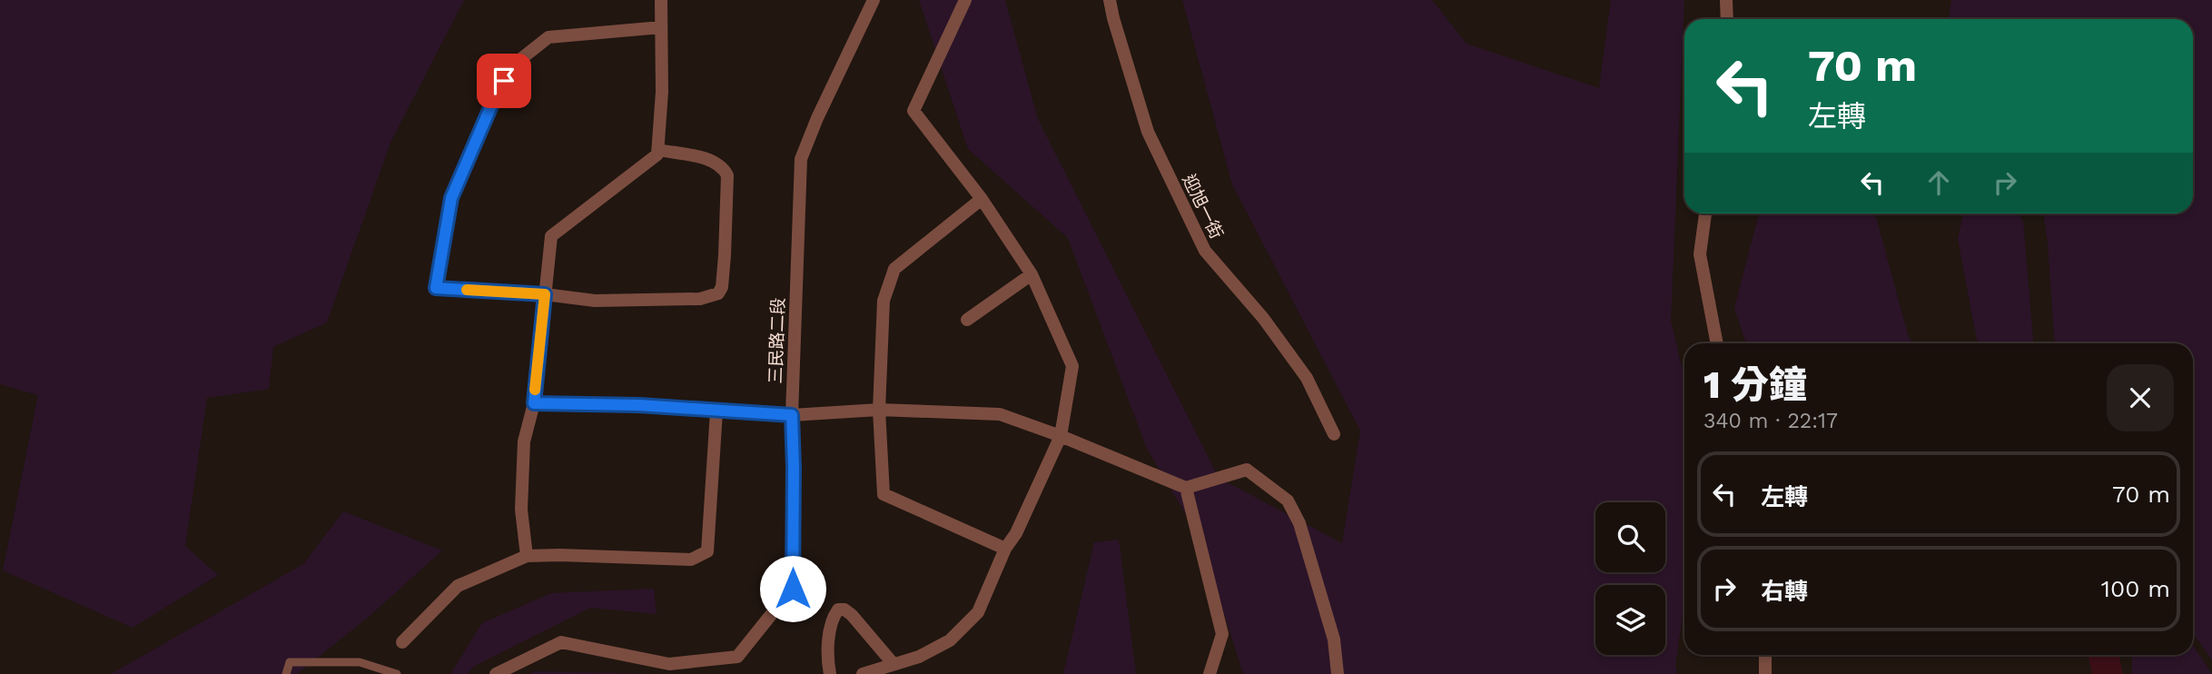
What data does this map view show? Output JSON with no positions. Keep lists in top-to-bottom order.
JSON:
{
  "streets": {
    "street": ["迎旭一街", "三民路二段"]
  },
  "page": {
    "turn": ["70 m", "左轉"],
    "heading": ["1 分鐘", "340 m · 22:17"],
    "list": [
      {
        "name": "左轉",
        "value": "70 m"
      },
      {
        "name": "右轉",
        "value": "100 m"
      }
    ]
  }
}
